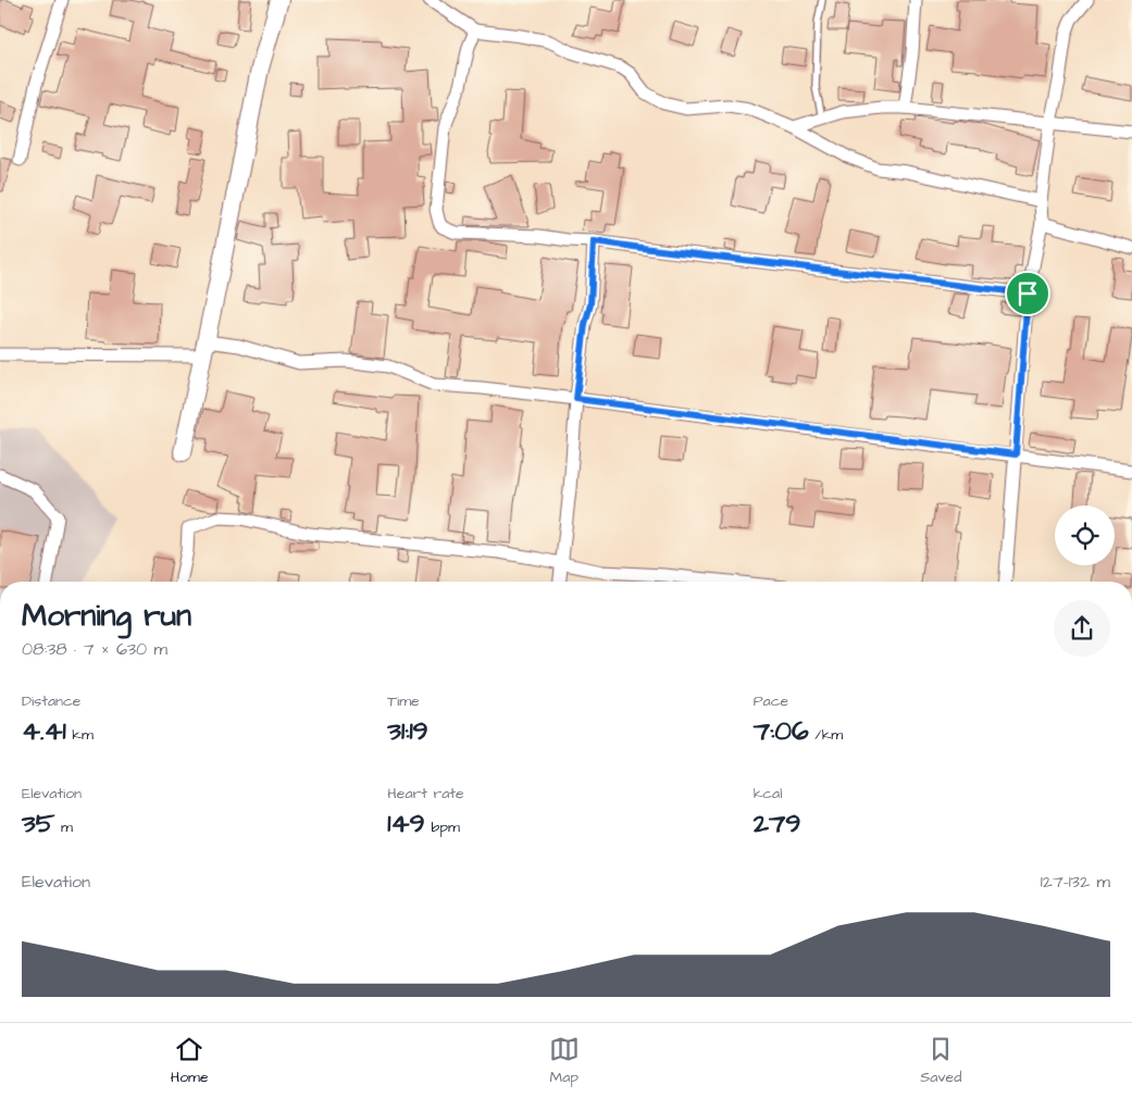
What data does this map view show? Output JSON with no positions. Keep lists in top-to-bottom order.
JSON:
{
  "page": {
    "heading": ["Morning run", "08:38 · 7 × 630 m"],
    "stats": [
      ["Distance", "4.41 km"],
      ["Time", "31:19"],
      ["Pace", "7:06 /km"],
      ["Elevation", "35 m"],
      ["Heart rate", "149 bpm"],
      ["kcal", "279"]
    ],
    "chart": ["Elevation", "127–132 m"],
    "tabs": ["Home", "Map", "Saved"]
  }
}
